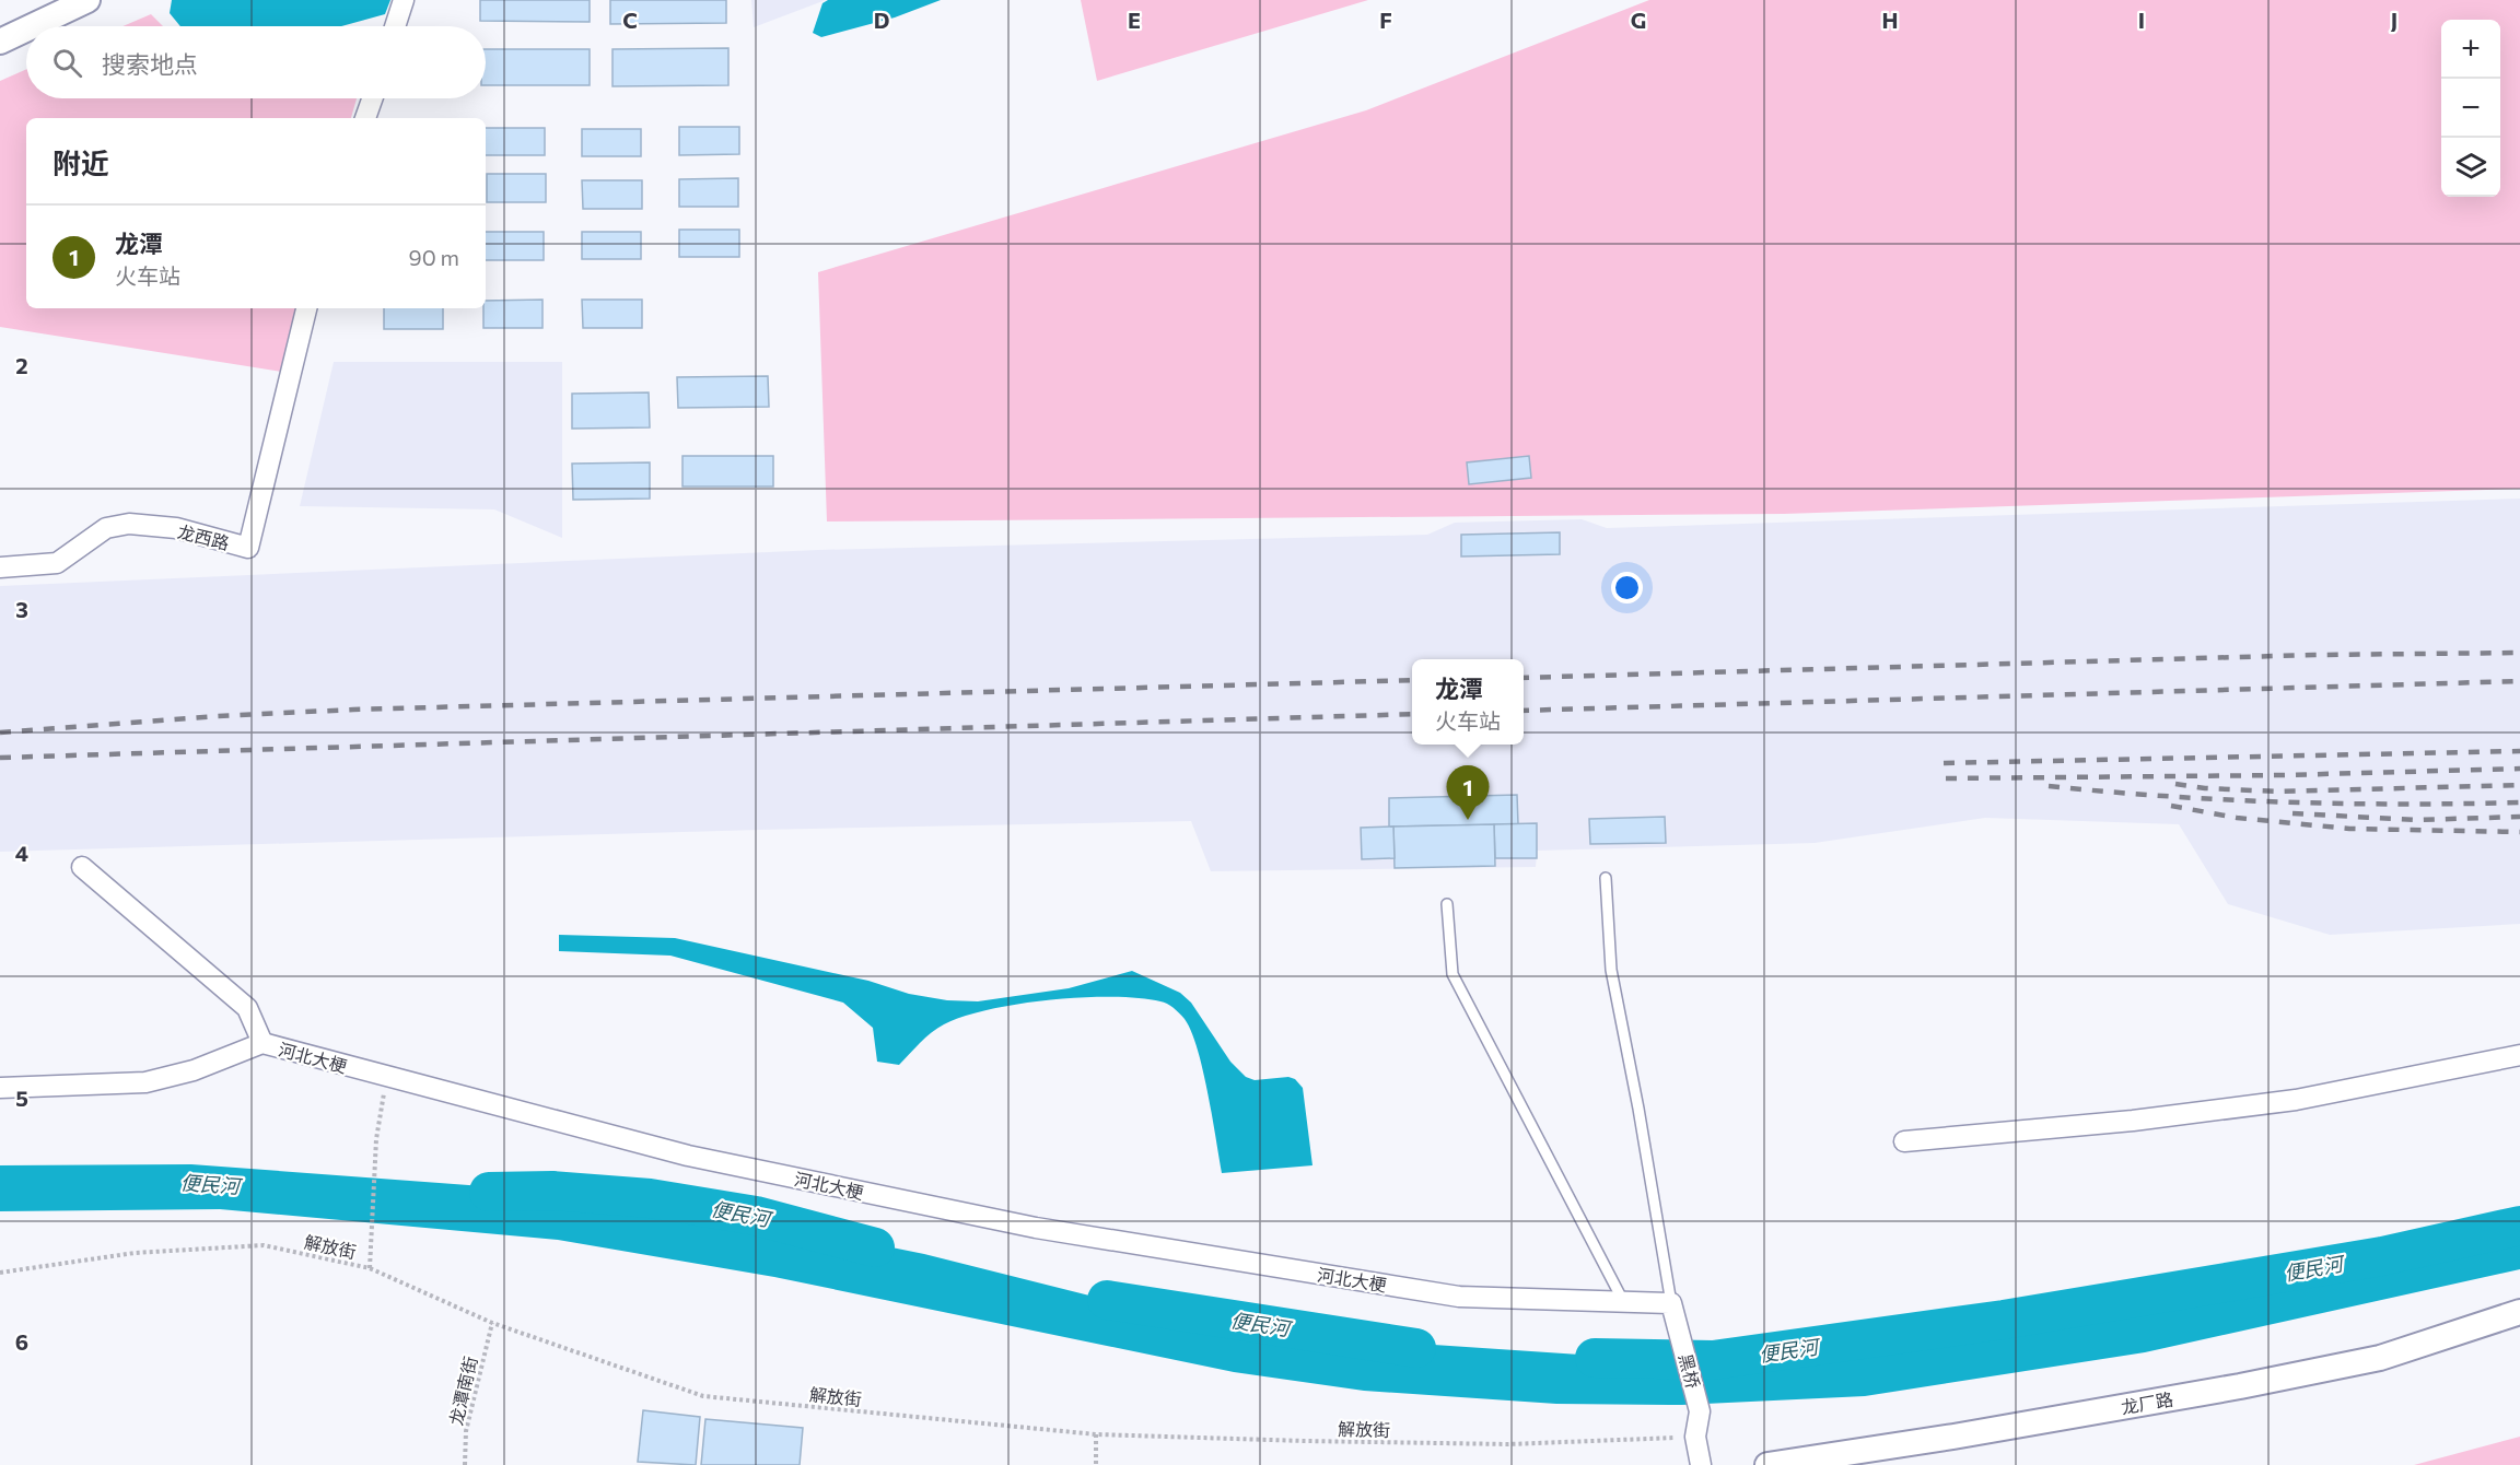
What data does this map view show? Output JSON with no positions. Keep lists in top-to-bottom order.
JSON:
{
  "streets": {
    "street": [
      "龙西路",
      "河北大梗",
      "黑桥",
      "龙厂路"
    ],
    "path": ["解放街", "龙潭南街"]
  },
  "crossings": [
    ["河北大梗", "黑桥"],
    ["解放街", "黑桥"],
    ["解放街", "龙潭南街"]
  ],
  "water": ["便民河"],
  "page": {
    "map_buttons": ["+", "−"],
    "search": "搜索地点",
    "heading": "附近",
    "list": [
      {
        "mark": "1",
        "name": "龙潭",
        "note": "火车站",
        "value": "90 m"
      }
    ],
    "popup": ["龙潭", "火车站"],
    "pins": "1"
  },
  "grid": {
    "columns": [
      "C",
      "D",
      "E",
      "F",
      "G",
      "H",
      "I",
      "J"
    ],
    "rows": [
      "2",
      "3",
      "4",
      "5",
      "6"
    ]
  }
}
